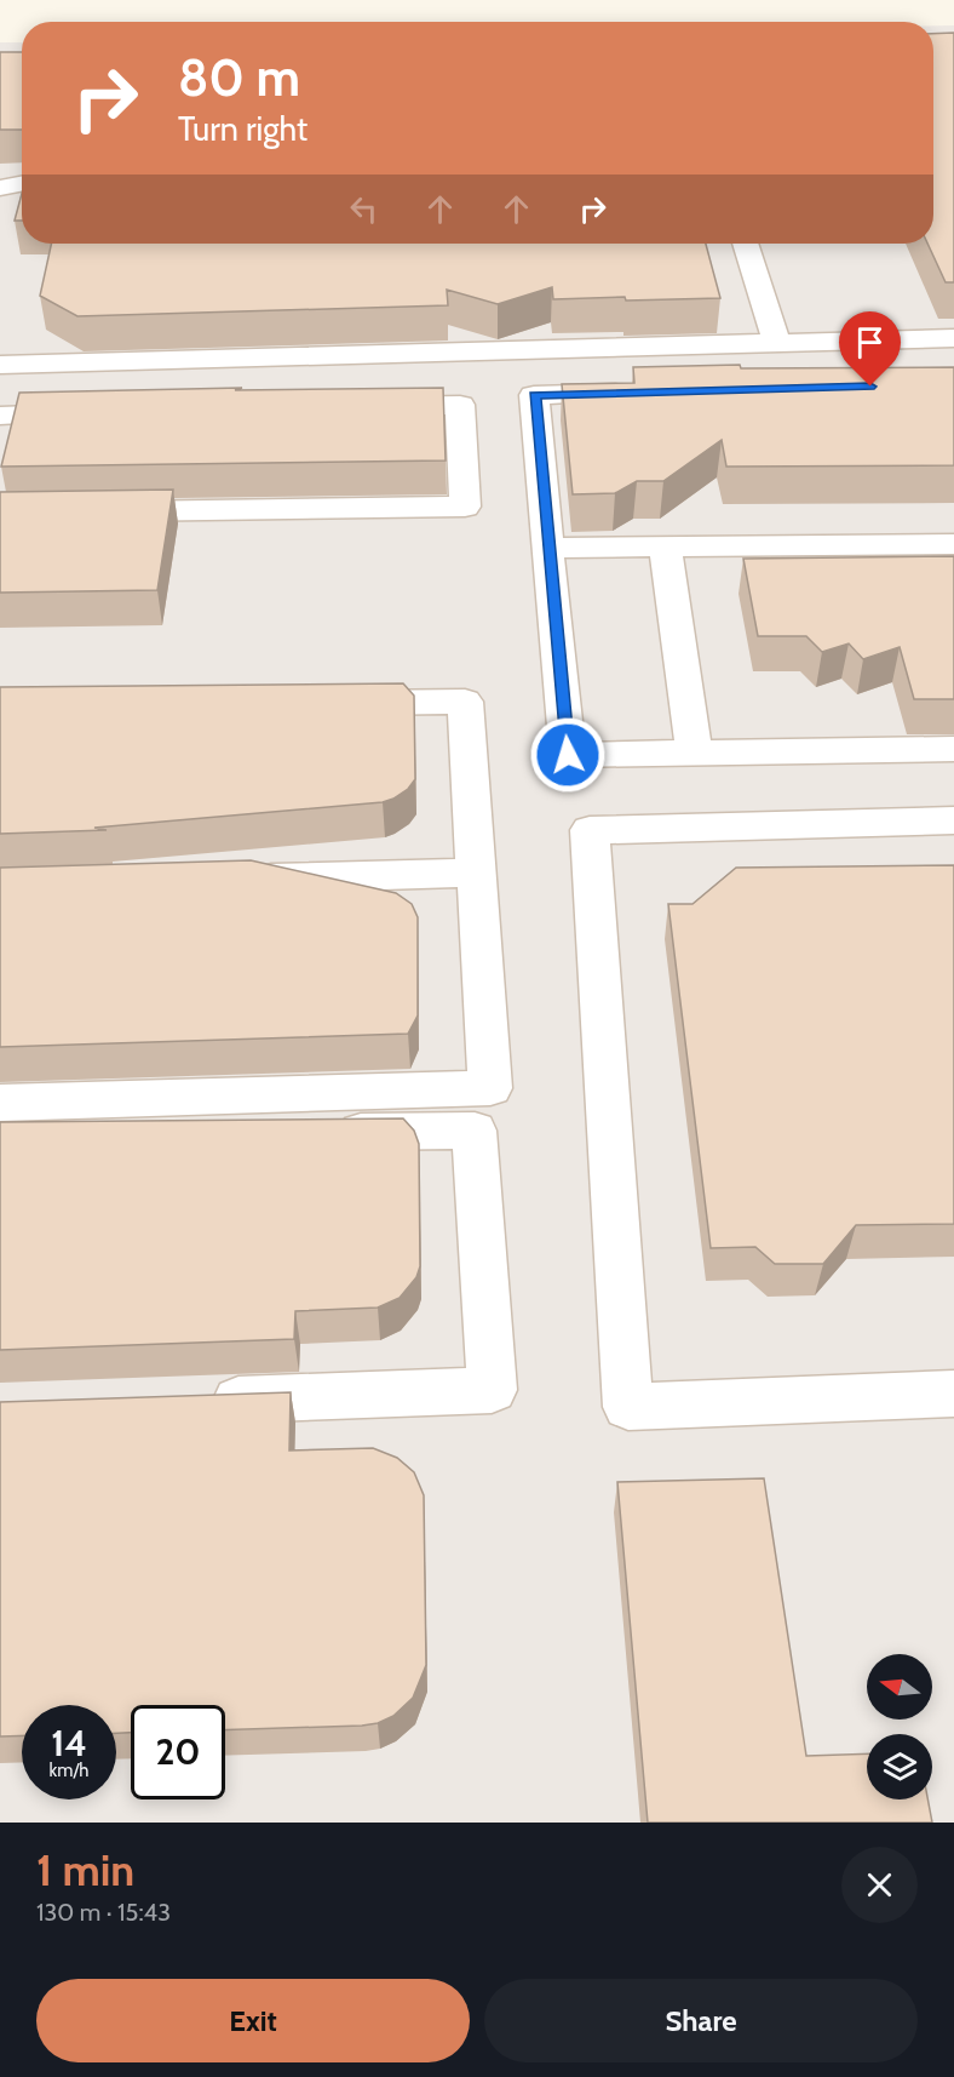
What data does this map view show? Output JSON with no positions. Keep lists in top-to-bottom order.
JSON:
{
  "north": "left",
  "page": {
    "turn": ["80 m", "Turn right"],
    "speed": "14 km/h",
    "limit": "20",
    "heading": ["1 min", "130 m · 15:43"],
    "buttons": ["Exit", "Share"]
  }
}
